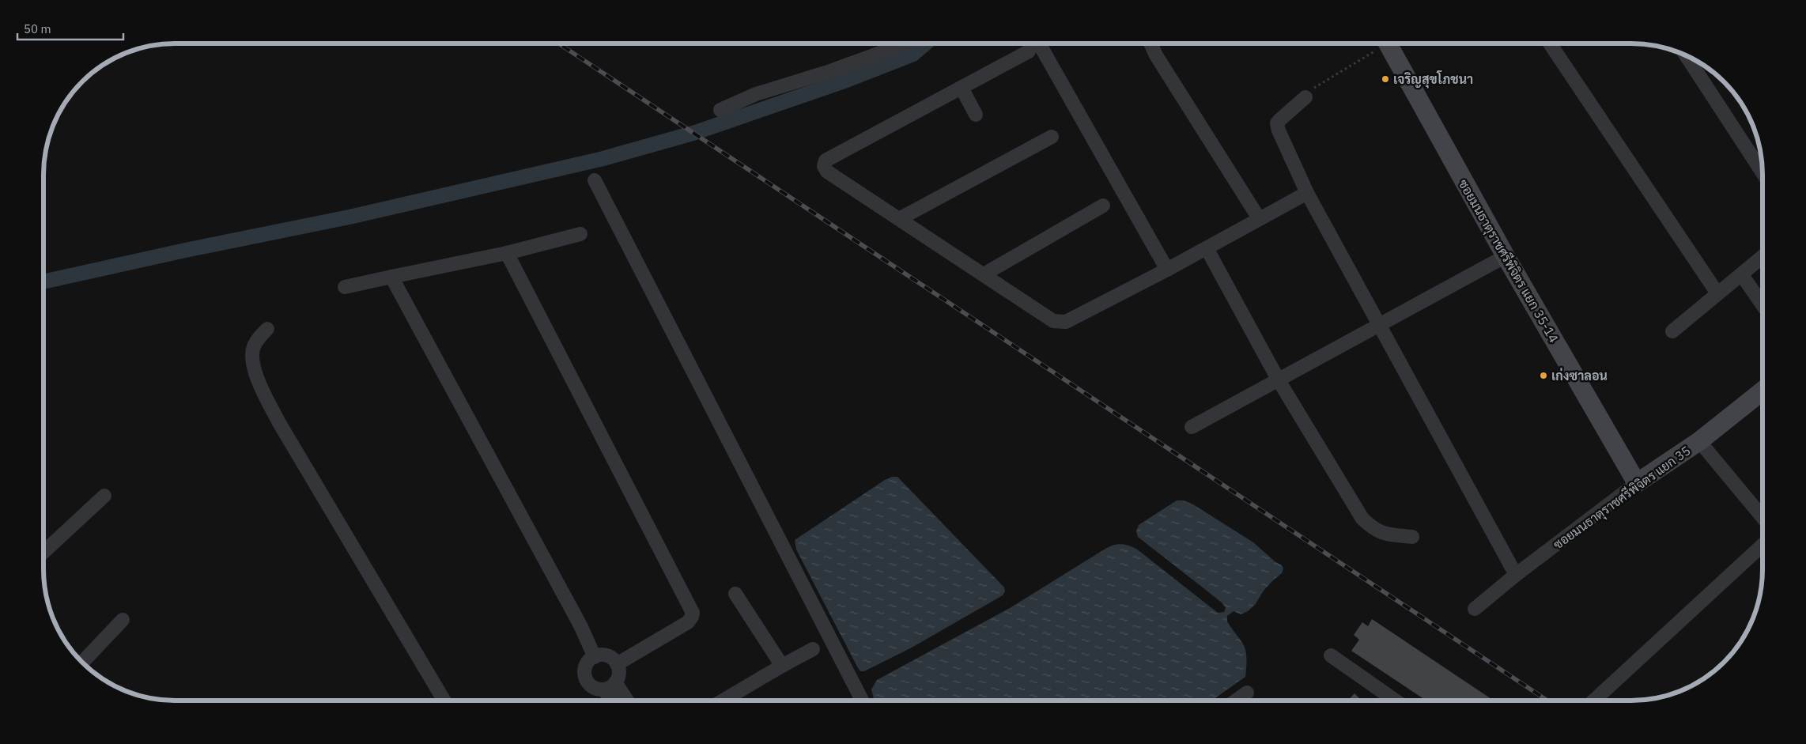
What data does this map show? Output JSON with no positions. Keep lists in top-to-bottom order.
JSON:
{
  "streets": {
    "street": ["ซอยมนธาตุราชศรีพิจิตร แยก 35-14", "ซอยมนธาตุราชศรีพิจิตร แยก 35"]
  },
  "crossings": [
    ["ซอยมนธาตุราชศรีพิจิตร แยก 35-14", "ซอยมนธาตุราชศรีพิจิตร แยก 35"]
  ],
  "places": ["เจริญสุขโภชนา", "เก่งซาลอน"],
  "scale_bar": "50 m"
}
